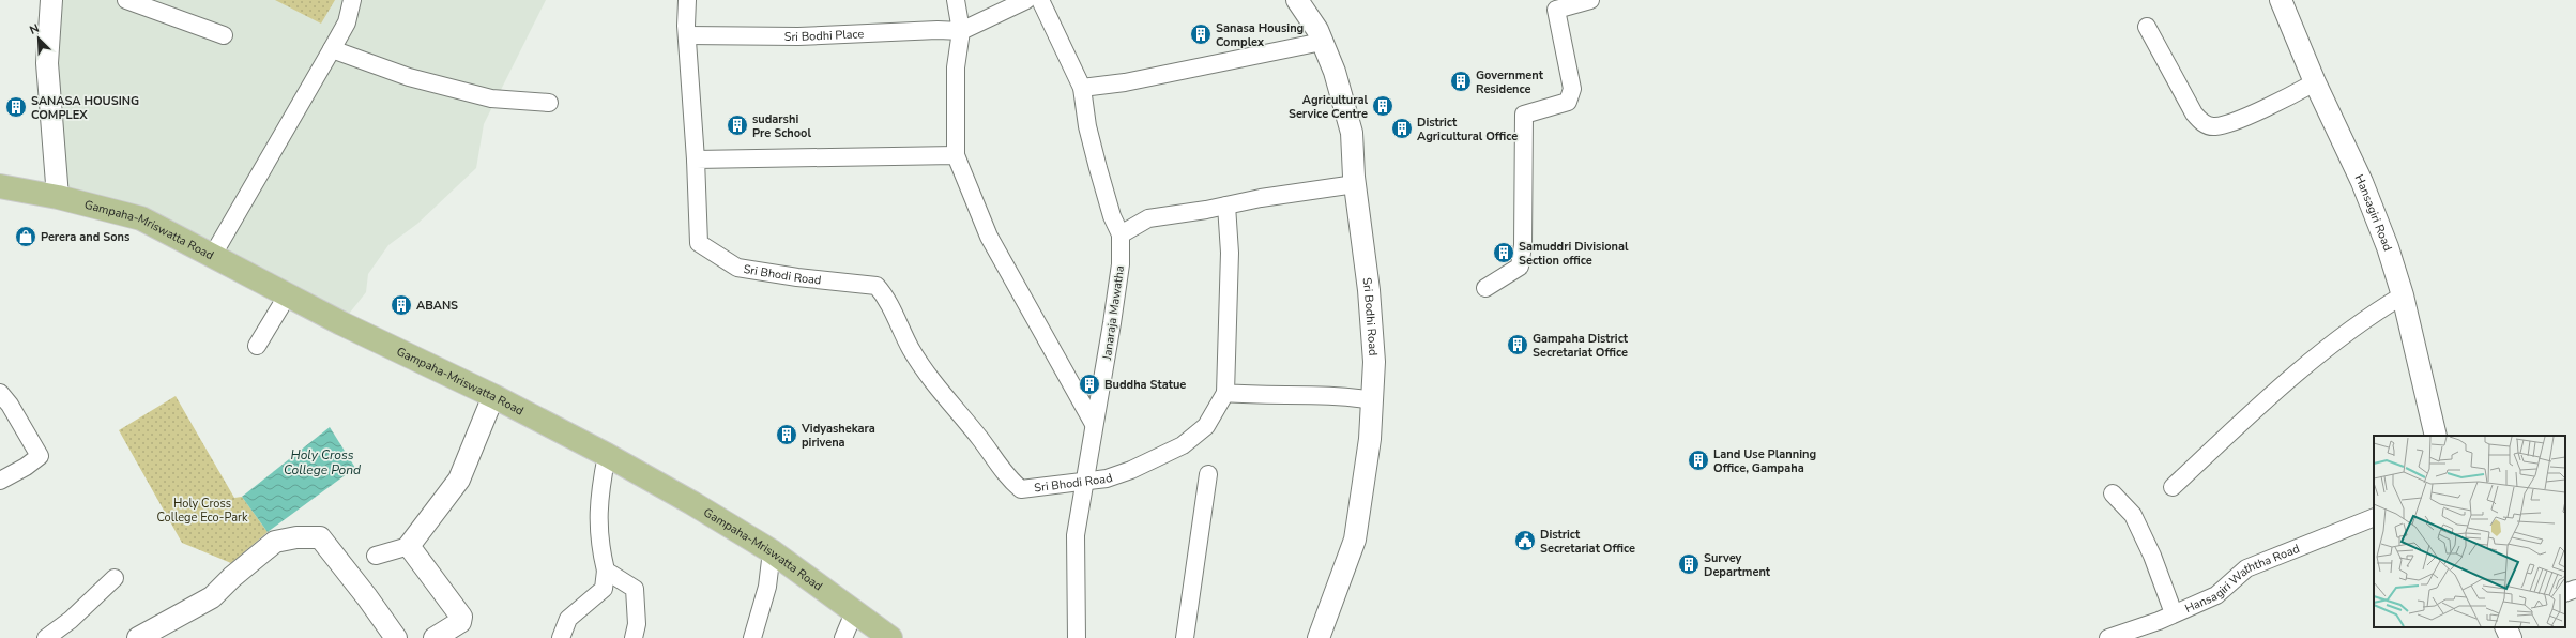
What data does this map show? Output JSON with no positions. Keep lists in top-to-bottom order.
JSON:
{
  "streets": {
    "main road": ["Gampaha-Mriswatta Road"],
    "street": [
      "Sri Bodhi Place",
      "Hansagiri Road",
      "Sri Bhodi Road",
      "Janaraja Mawatha",
      "Sri Bodhi Road",
      "Hansagiri Waththa Road"
    ]
  },
  "crossings": [
    ["Sri Bhodi Road", "Janaraja Mawatha"]
  ],
  "water": ["Holy Cross College Pond"],
  "parks": ["Holy Cross College Eco-Park"],
  "places": {
    "building": [
      "Sanasa Housing Complex",
      "Government Residence",
      "Agricultural Service Centre",
      "SANASA HOUSING COMPLEX",
      "sudarshi Pre School",
      "District Agricultural Office",
      "Samuddri Divisional Section office",
      "ABANS",
      "Gampaha District Secretariat Office",
      "Buddha Statue",
      "Vidyashekara pirivena",
      "Land Use Planning Office, Gampaha",
      "Survey Department"
    ],
    "shop": ["Perera and Sons"],
    "public building": ["District Secretariat Office"]
  },
  "north": "top left"
}
